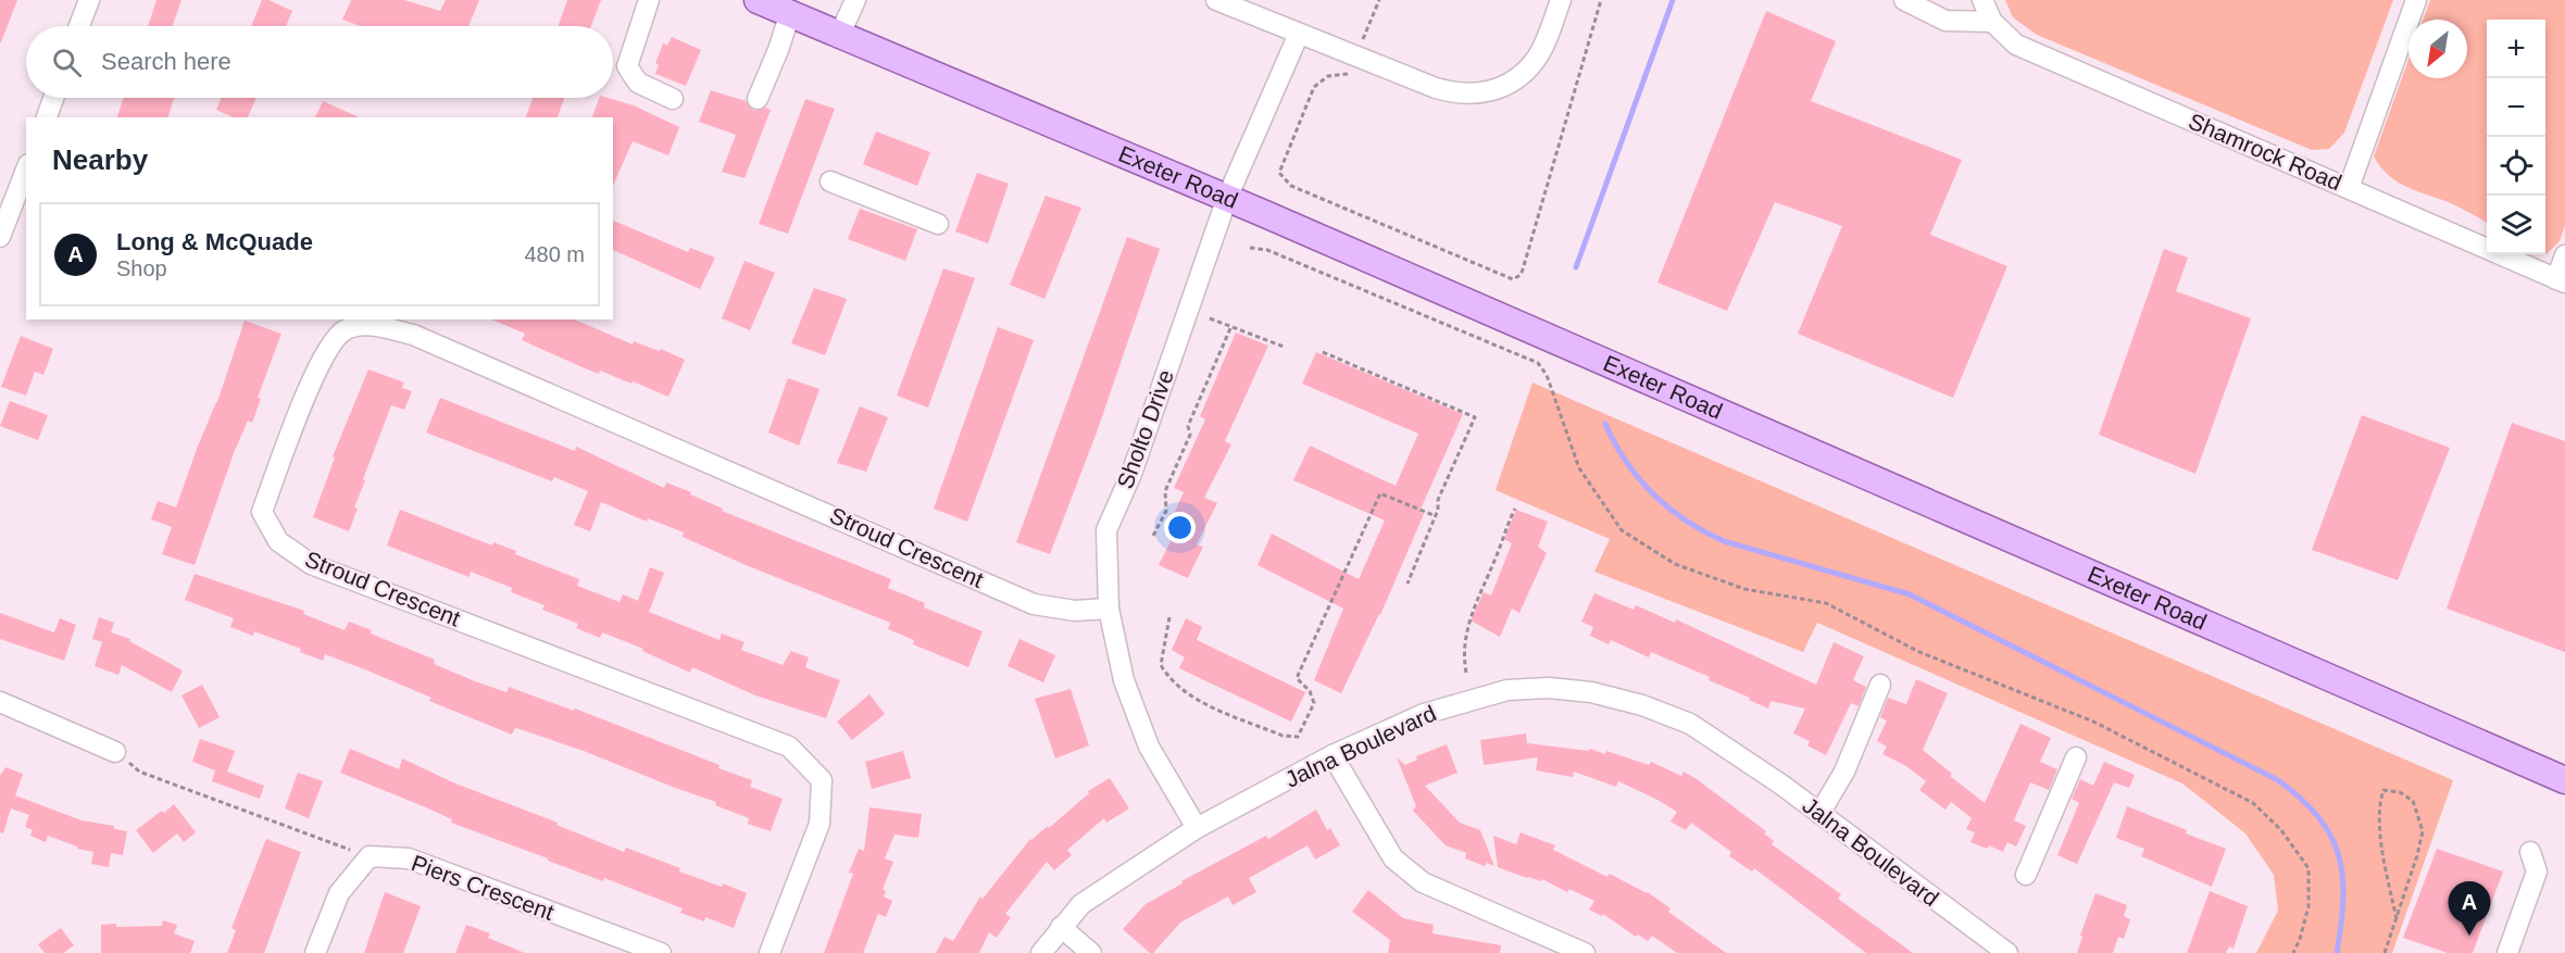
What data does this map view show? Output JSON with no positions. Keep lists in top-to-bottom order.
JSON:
{
  "streets": {
    "main road": ["Exeter Road"],
    "street": [
      "Shamrock Road",
      "Sholto Drive",
      "Stroud Crescent",
      "Jalna Boulevard",
      "Piers Crescent"
    ]
  },
  "crossings": [
    ["Exeter Road", "Sholto Drive"],
    ["Sholto Drive", "Stroud Crescent"],
    ["Sholto Drive", "Jalna Boulevard"]
  ],
  "north": "bottom left",
  "page": {
    "map_buttons": ["+", "−"],
    "search": "Search here",
    "heading": "Nearby",
    "list": [
      {
        "mark": "A",
        "name": "Long & McQuade",
        "note": "Shop",
        "value": "480 m"
      }
    ],
    "pins": "A"
  }
}
